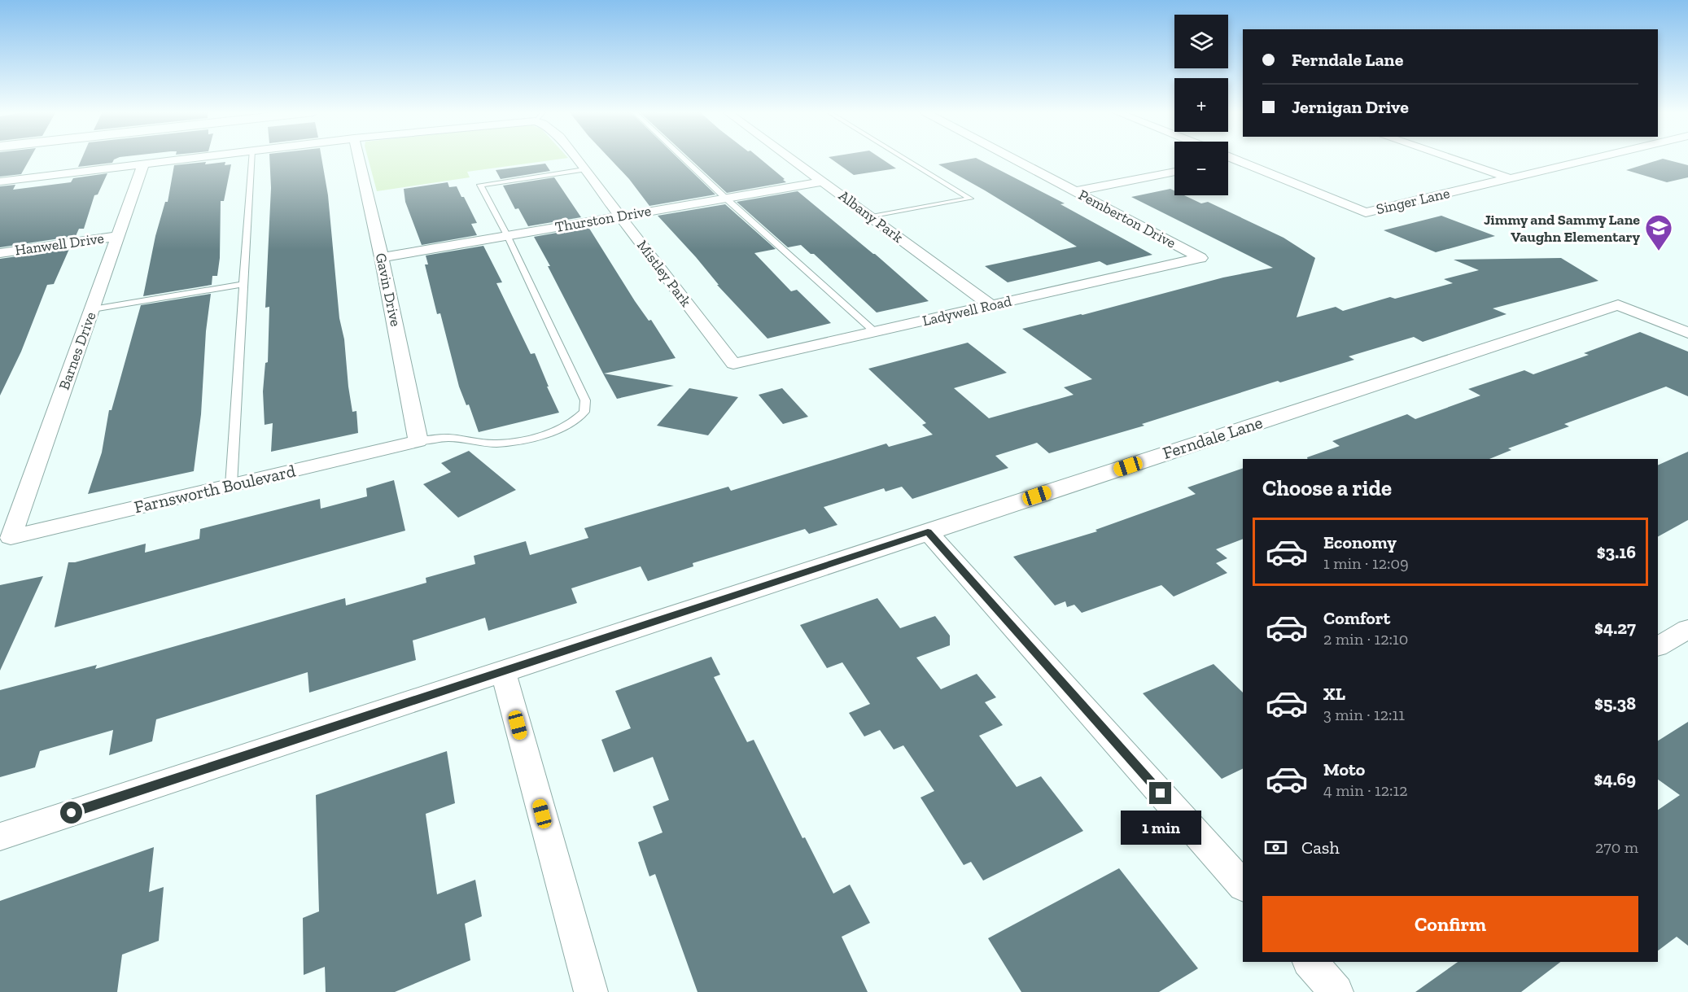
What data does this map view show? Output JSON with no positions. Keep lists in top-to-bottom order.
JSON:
{
  "streets": {
    "street": [
      "Singer Lane",
      "Albany Park",
      "Thurston Drive",
      "Pemberton Drive",
      "Hanwell Drive",
      "Mistley Park",
      "Gavin Drive",
      "Ladywell Road",
      "Barnes Drive",
      "Ferndale Lane",
      "Farnsworth Boulevard"
    ]
  },
  "crossings": [
    ["Albany Park", "Thurston Drive"],
    ["Albany Park", "Ladywell Road"],
    ["Thurston Drive", "Mistley Park"],
    ["Thurston Drive", "Gavin Drive"],
    ["Pemberton Drive", "Ladywell Road"],
    ["Hanwell Drive", "Barnes Drive"],
    ["Mistley Park", "Ladywell Road"],
    ["Gavin Drive", "Farnsworth Boulevard"],
    ["Barnes Drive", "Farnsworth Boulevard"]
  ],
  "places": {
    "school or university": ["Jimmy and Sammy Lane Vaughn Elementary"]
  },
  "page": {
    "map_buttons": ["+", "−"],
    "banner": ["Ferndale Lane", "Jernigan Drive"],
    "heading": "Choose a ride",
    "list": [
      {
        "name": "Economy",
        "note": "1 min · 12:09",
        "value": "$3.16"
      },
      {
        "name": "Comfort",
        "note": "2 min · 12:10",
        "value": "$4.27"
      },
      {
        "name": "XL",
        "note": "3 min · 12:11",
        "value": "$5.38"
      },
      {
        "name": "Moto",
        "note": "4 min · 12:12",
        "value": "$4.69"
      }
    ],
    "bubble": "1 min",
    "pay": ["Cash", "270 m"],
    "buttons": "Confirm"
  }
}
